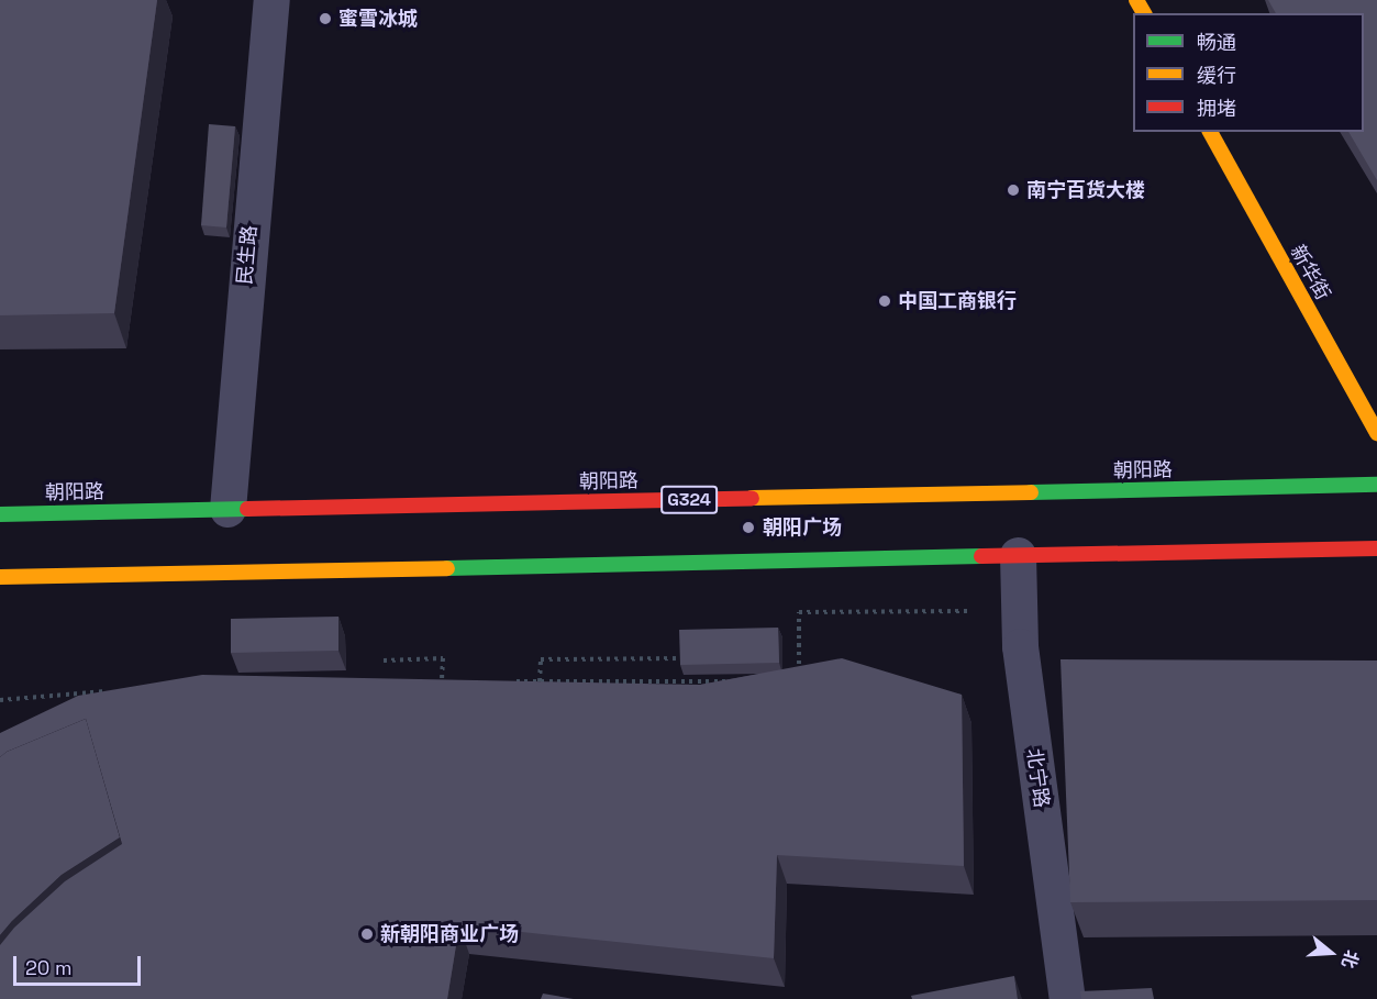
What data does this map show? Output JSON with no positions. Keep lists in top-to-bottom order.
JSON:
{
  "streets": {
    "main road": ["新华街", "朝阳路", "G324"],
    "street": ["民生路", "北宁路"]
  },
  "crossings": [
    ["民生路", "朝阳路"]
  ],
  "places": [
    "蜜雪冰城",
    "南宁百货大楼",
    "中国工商银行",
    "朝阳广场",
    "新朝阳商业广场"
  ],
  "legend": ["畅通", "缓行", "拥堵"],
  "scale_bar": "20 m",
  "north": "right"
}
